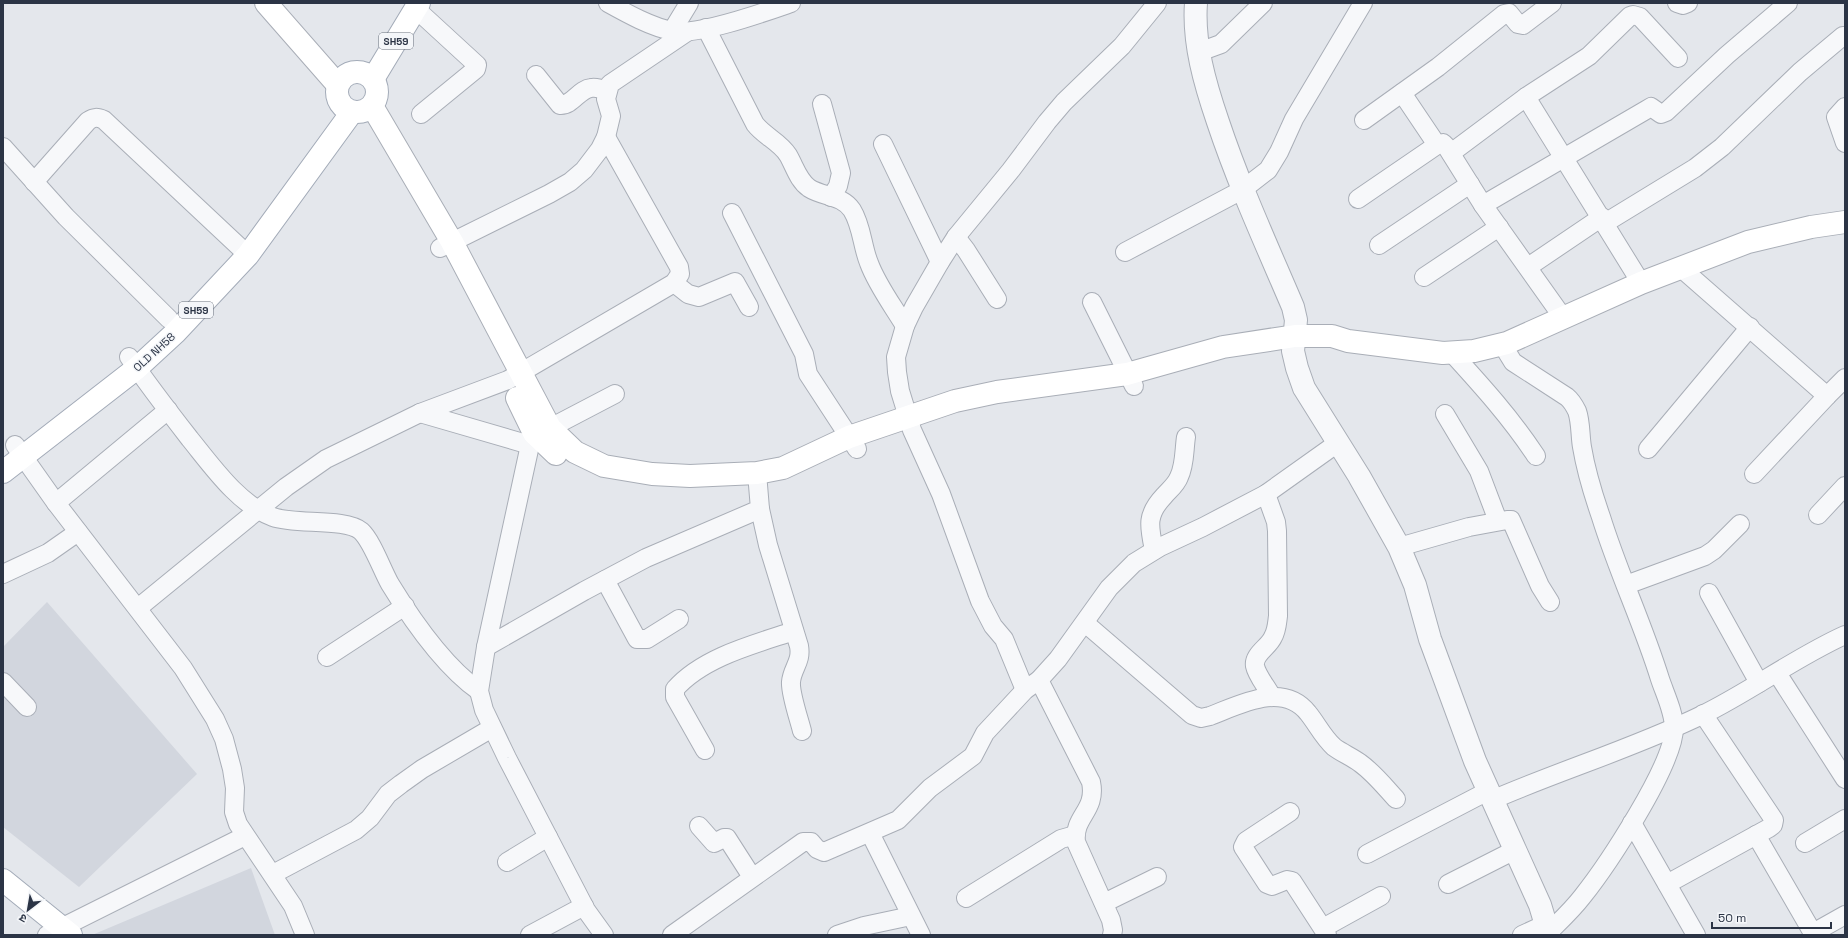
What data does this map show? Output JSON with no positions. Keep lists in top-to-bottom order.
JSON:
{
  "streets": {
    "main road": ["SH59", "OLD NH58"]
  },
  "scale_bar": "50 m",
  "north": "bottom left"
}
